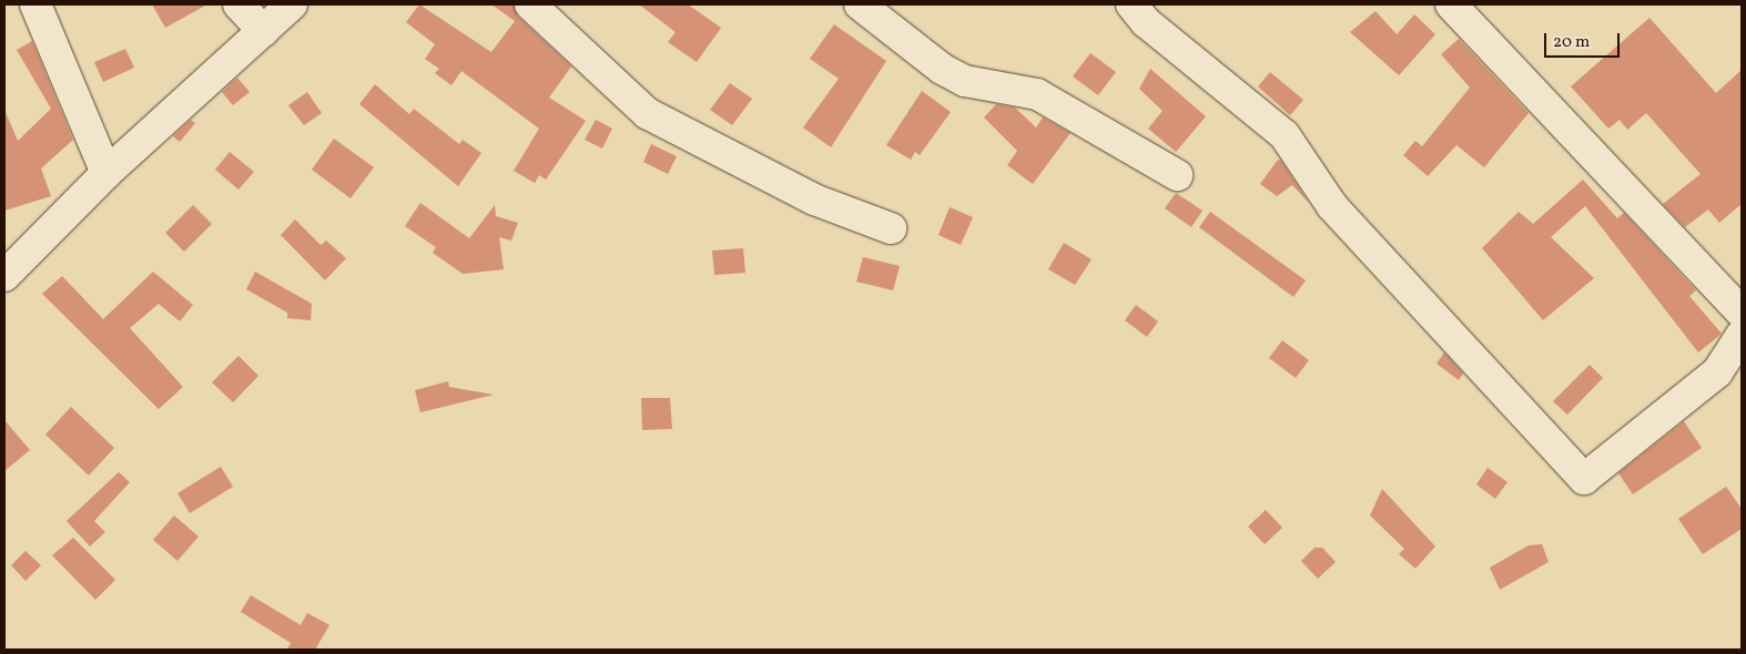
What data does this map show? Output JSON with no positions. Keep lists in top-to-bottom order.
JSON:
{
  "scale_bar": "20 m"
}
